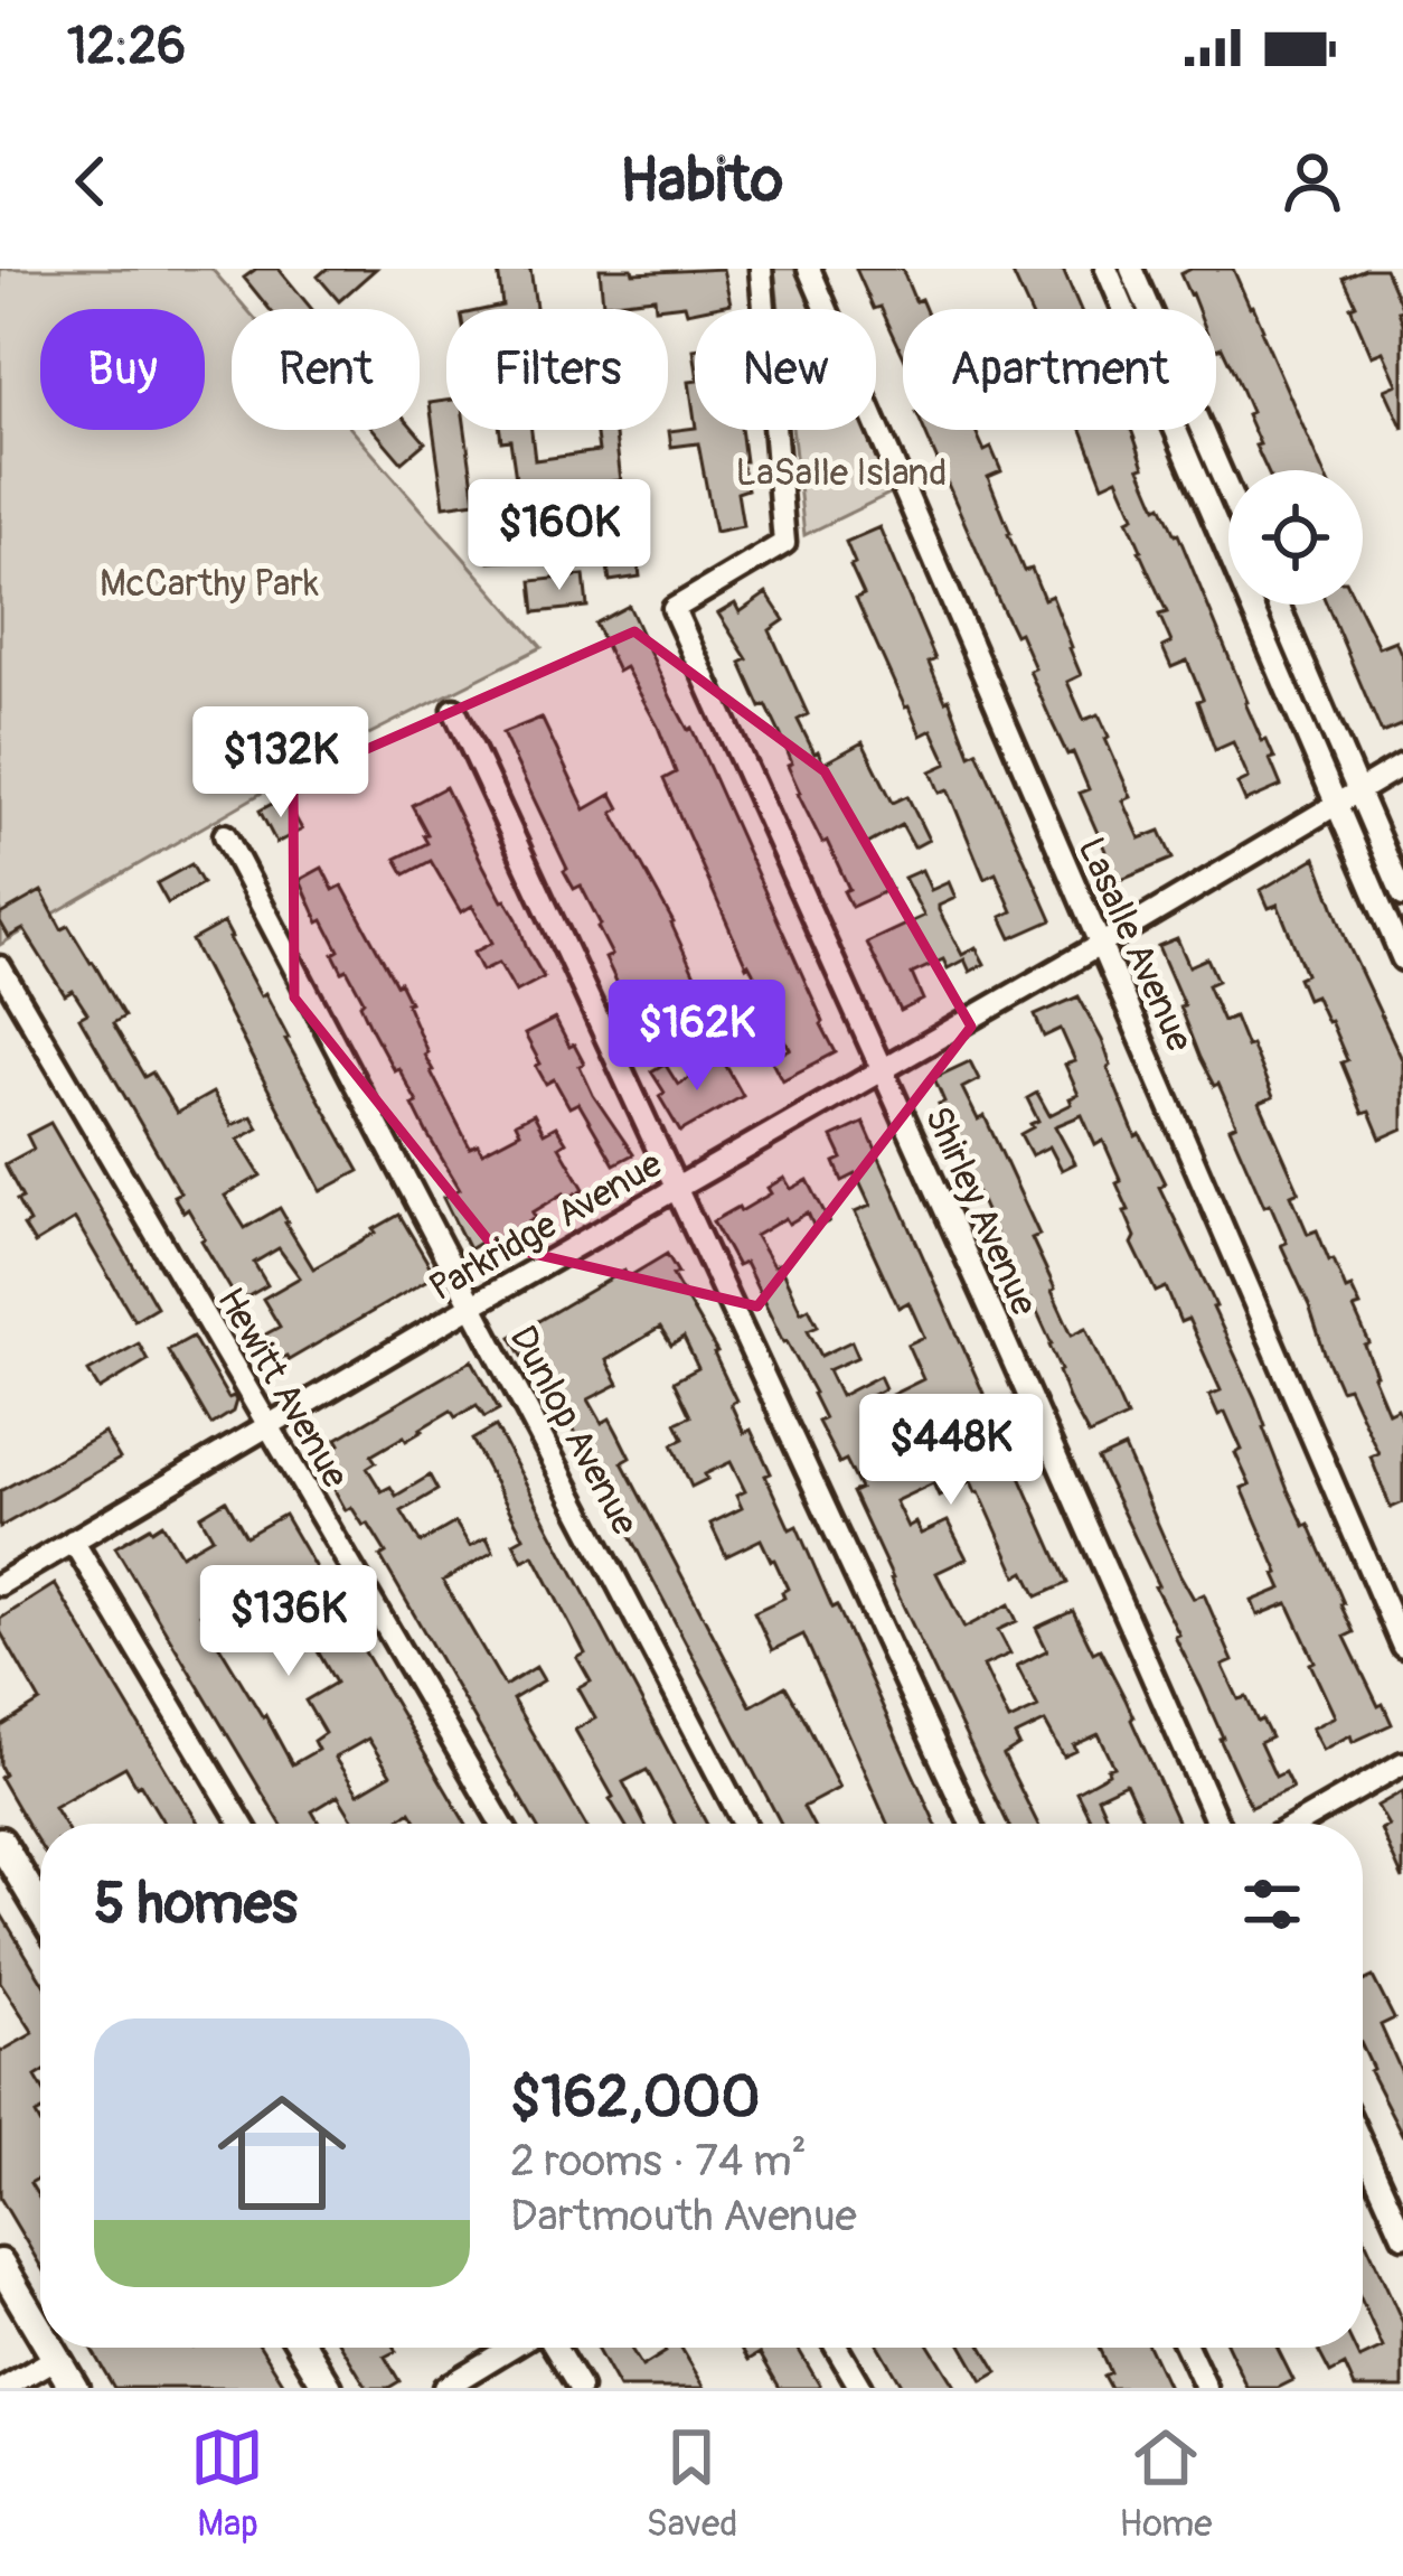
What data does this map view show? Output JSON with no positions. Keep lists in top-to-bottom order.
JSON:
{
  "streets": {
    "street": [
      "Lasalle Avenue",
      "Shirley Avenue",
      "Parkridge Avenue",
      "Hewitt Avenue",
      "Dunlop Avenue"
    ]
  },
  "crossings": [
    ["Lasalle Avenue", "Parkridge Avenue"],
    ["Shirley Avenue", "Parkridge Avenue"],
    ["Parkridge Avenue", "Hewitt Avenue"],
    ["Parkridge Avenue", "Dunlop Avenue"]
  ],
  "parks": ["LaSalle Island", "McCarthy Park"],
  "page": {
    "status": "12:26",
    "header": "Habito",
    "chip": [
      "Buy",
      "Rent",
      "Filters",
      "New",
      "Apartment"
    ],
    "price": [
      "$160K",
      "$132K",
      "$162K",
      "$448K",
      "$136K"
    ],
    "heading": "5 homes",
    "list": [
      {
        "name": "$162,000",
        "note": "2 rooms · 74 m² · Dartmouth Avenue"
      }
    ],
    "tabs": ["Map", "Saved", "Home"]
  }
}
